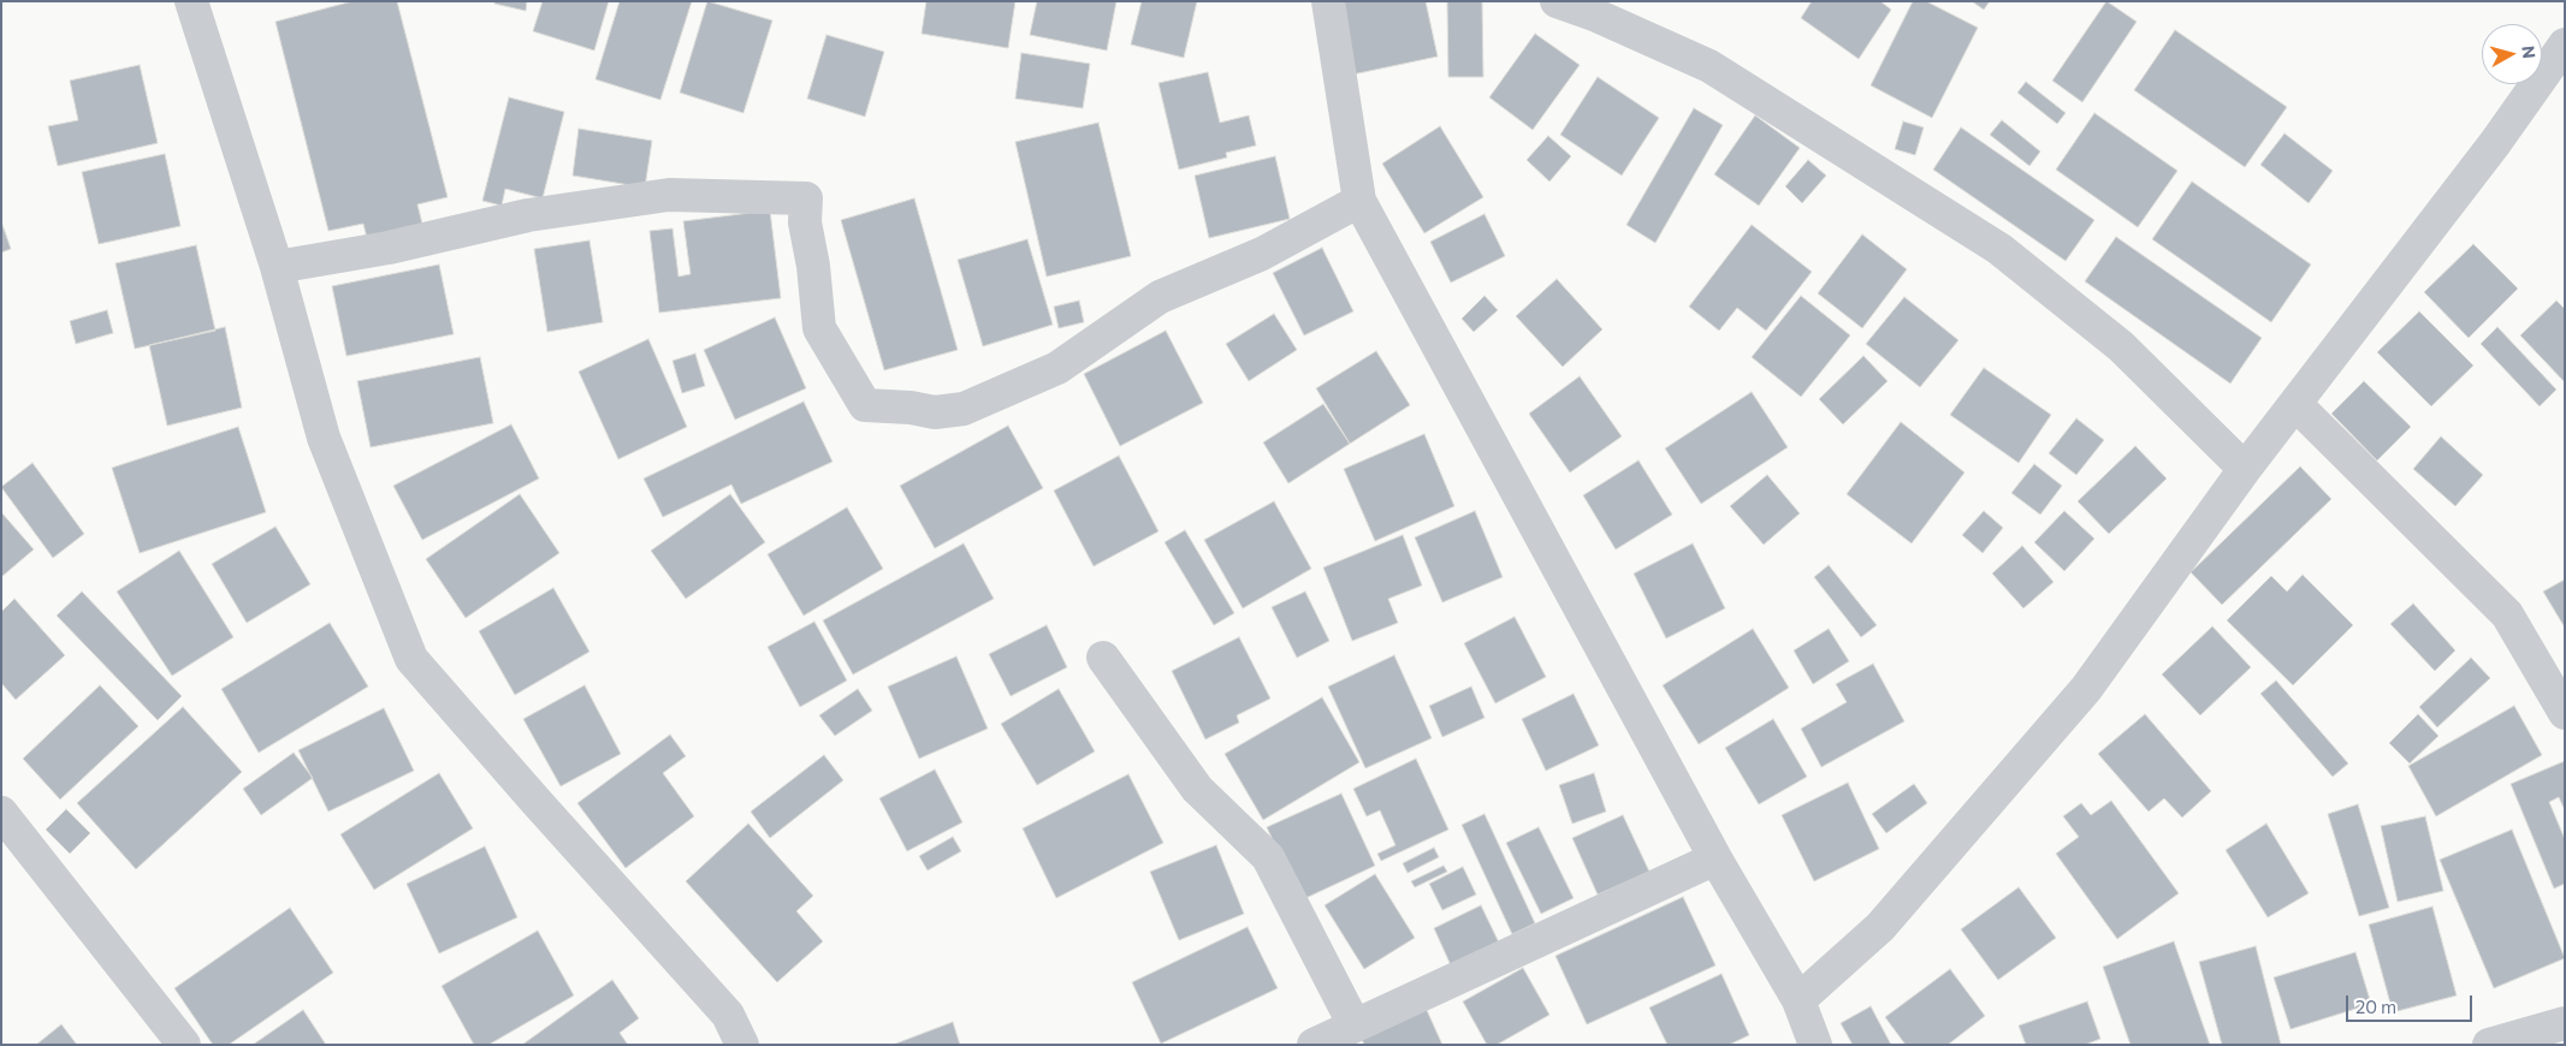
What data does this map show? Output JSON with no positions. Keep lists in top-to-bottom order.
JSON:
{
  "scale_bar": "20 m",
  "north": "right"
}
